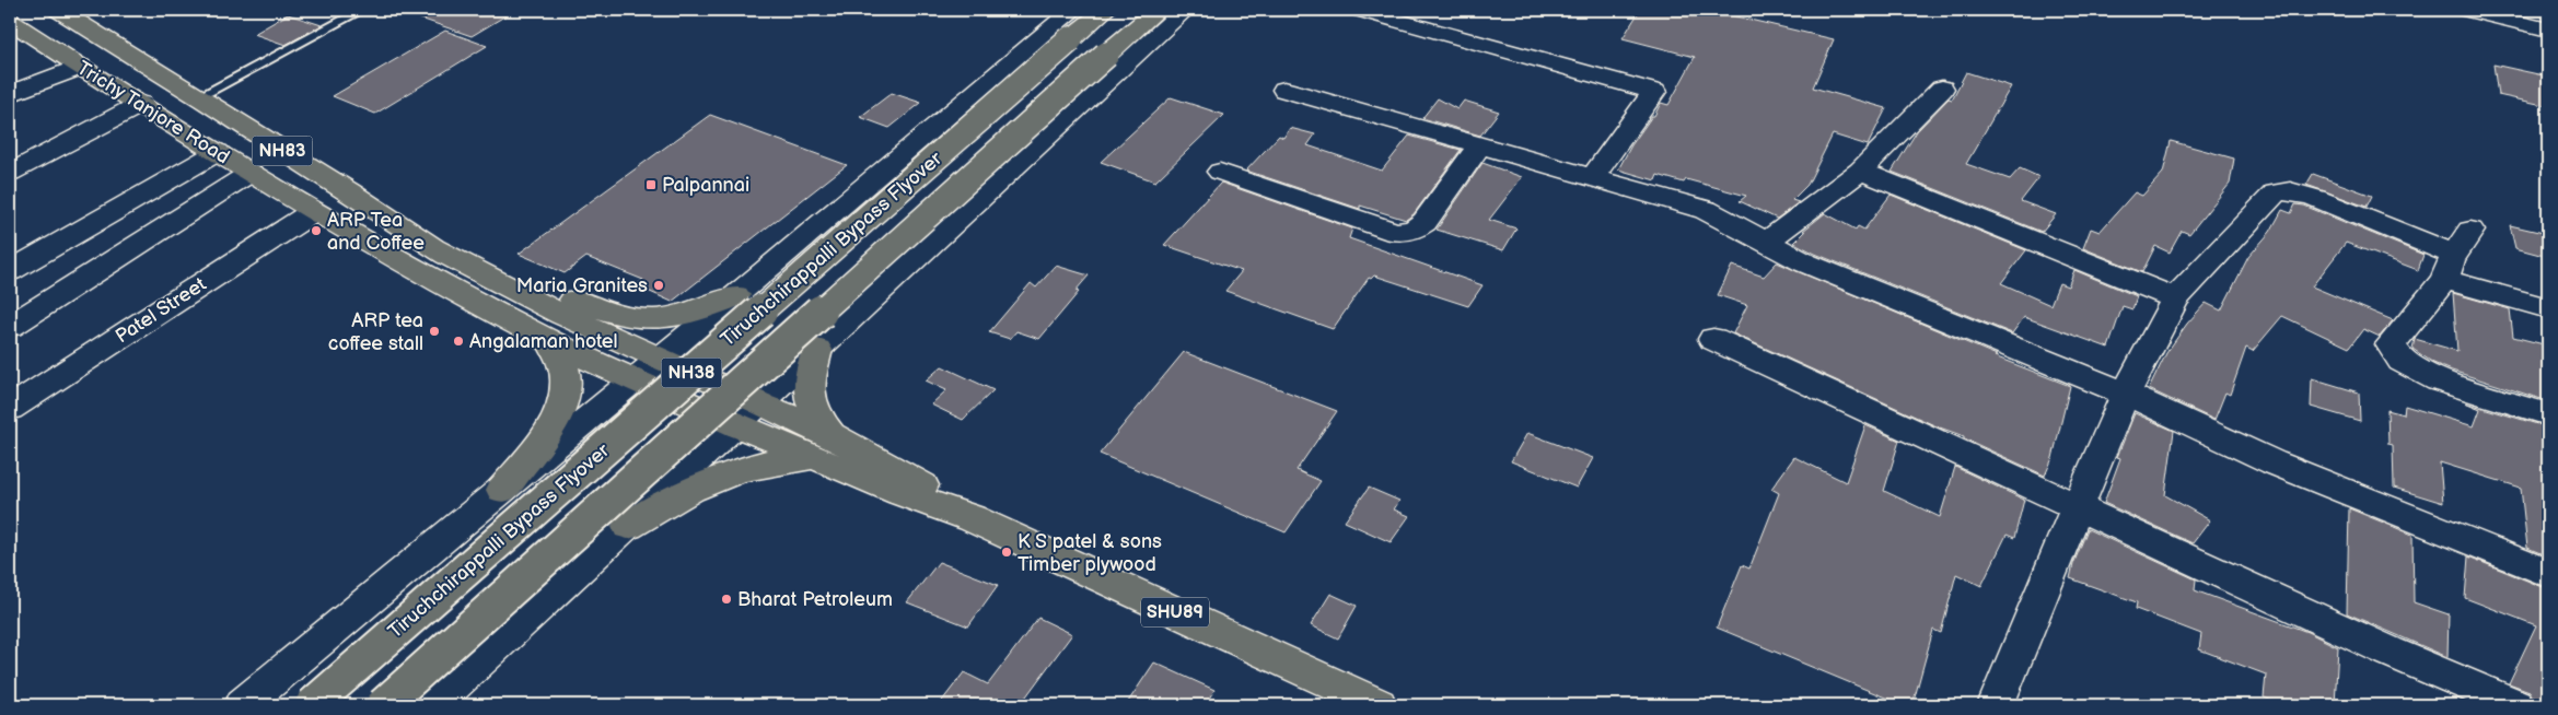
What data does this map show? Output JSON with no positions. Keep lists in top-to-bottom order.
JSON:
{
  "streets": {
    "main road": [
      "Trichy Tanjore Road",
      "NH83",
      "Tiruchchirappalli Bypass Flyover",
      "NH38",
      "SHU89"
    ],
    "street": ["Patel Street"]
  },
  "crossings": [
    ["Trichy Tanjore Road", "NH83"],
    ["Trichy Tanjore Road", "Patel Street"],
    ["Trichy Tanjore Road", "SHU89"]
  ],
  "places": {
    "transit": ["Palpannai"],
    "other": [
      "ARP Tea and Coffee",
      "Maria Granites",
      "ARP tea coffee stall",
      "Angalaman hotel",
      "K S patel & sons Timber plywood",
      "Bharat Petroleum"
    ]
  }
}
